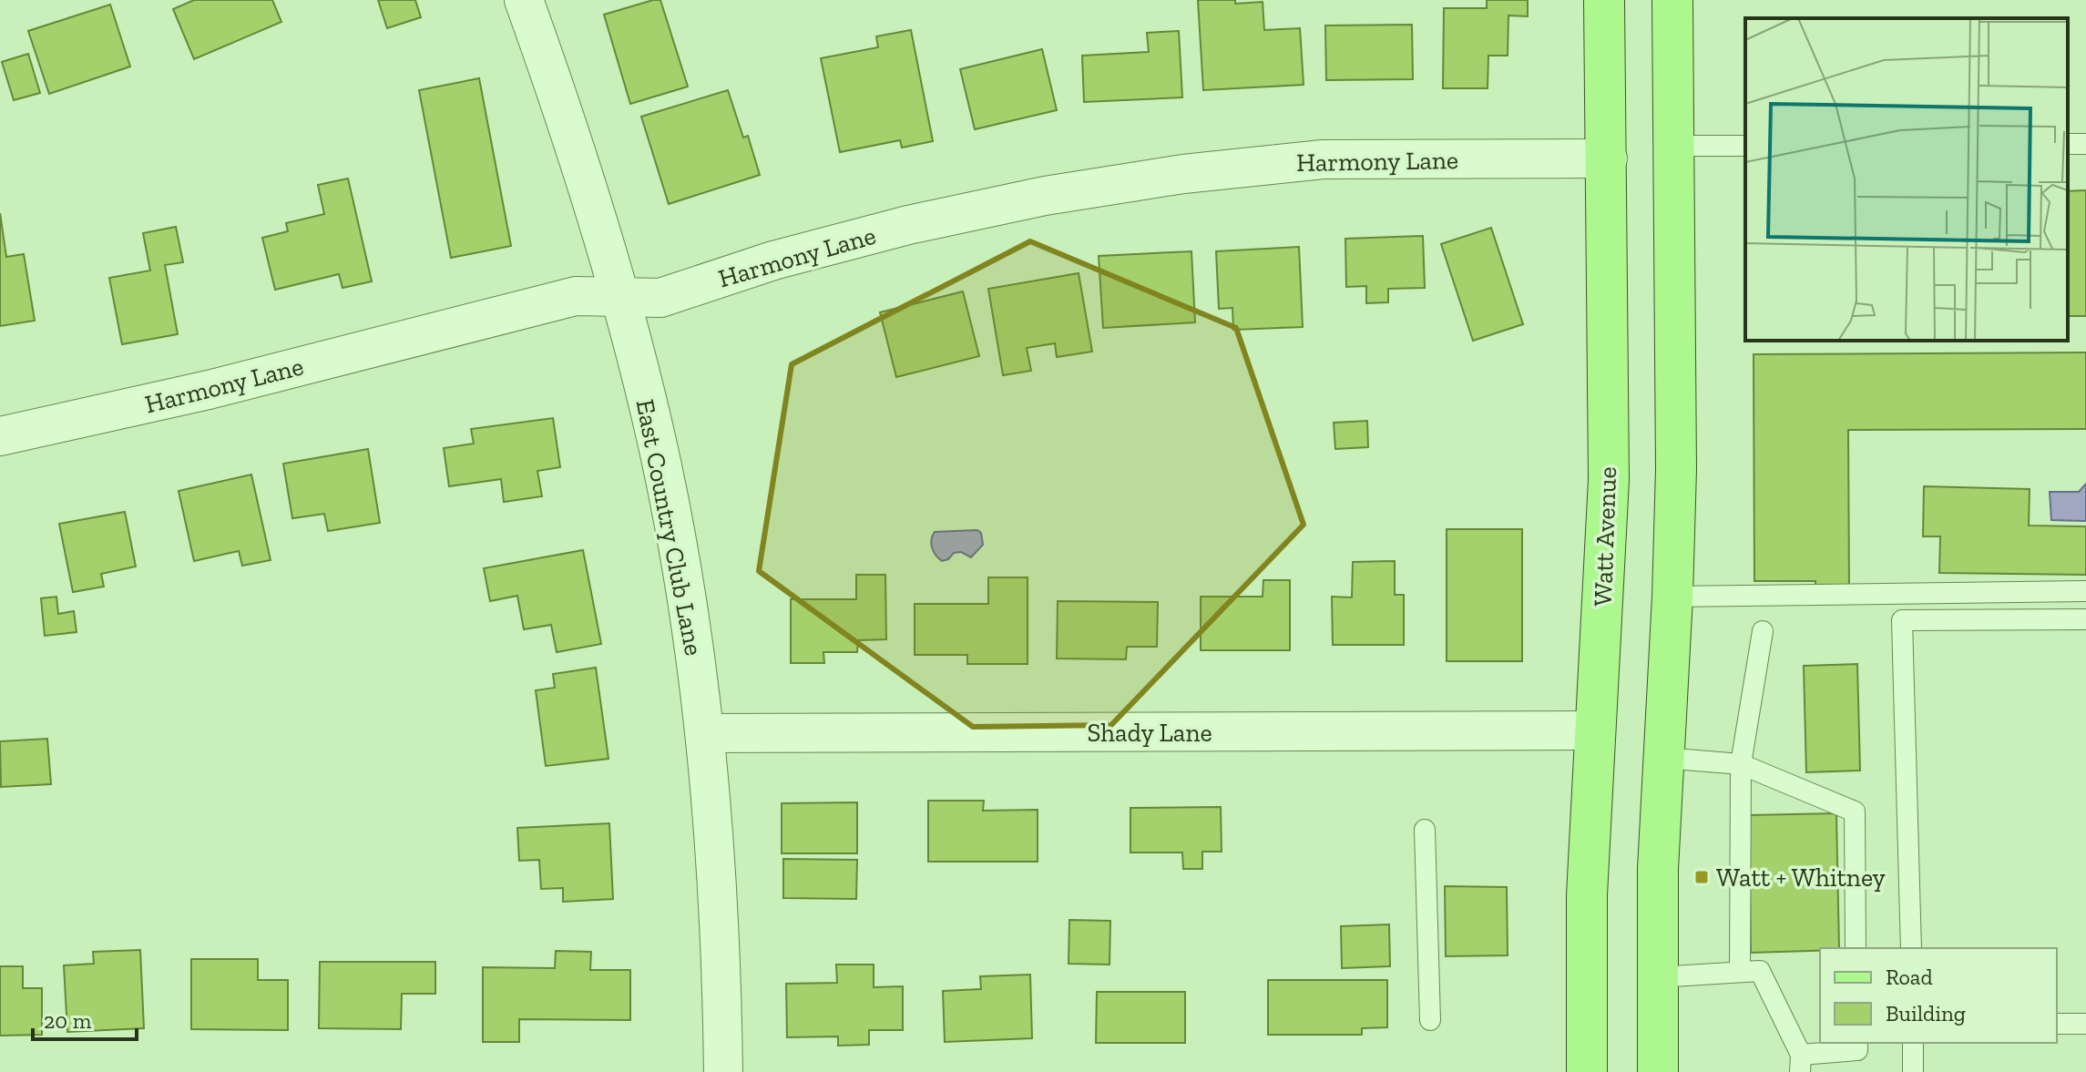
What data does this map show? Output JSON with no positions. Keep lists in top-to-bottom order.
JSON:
{
  "streets": {
    "main road": ["Watt Avenue"],
    "street": ["Harmony Lane", "East Country Club Lane", "Shady Lane"]
  },
  "crossings": [
    ["Harmony Lane", "East Country Club Lane"],
    ["Harmony Lane", "Watt Avenue"],
    ["East Country Club Lane", "Shady Lane"],
    ["Watt Avenue", "Shady Lane"]
  ],
  "places": {
    "transit": ["Watt + Whitney"]
  },
  "legend": ["Road", "Building"],
  "scale_bar": "20 m"
}
